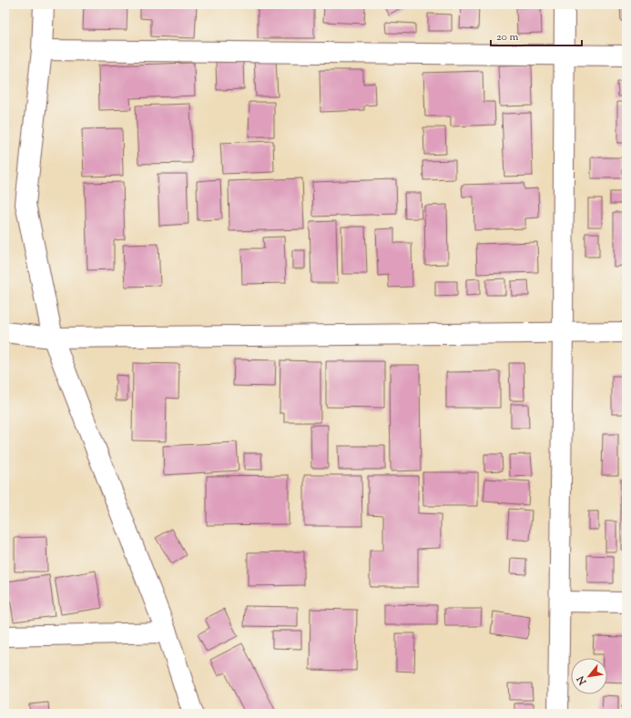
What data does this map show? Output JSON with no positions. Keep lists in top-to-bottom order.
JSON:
{
  "scale_bar": "20 m",
  "north": "bottom left"
}
